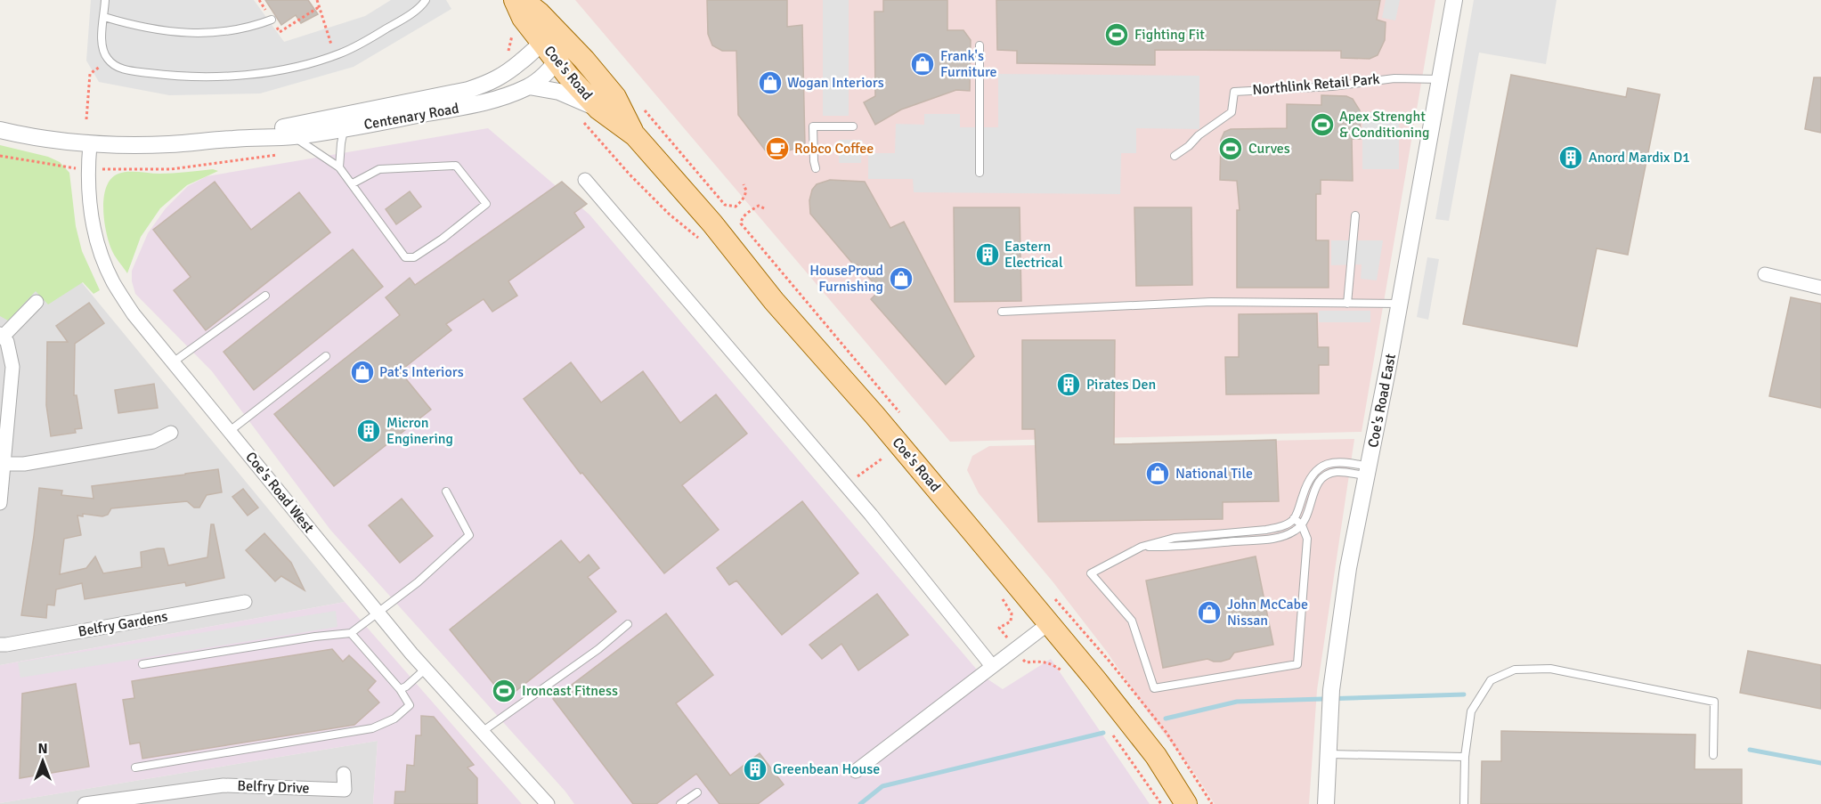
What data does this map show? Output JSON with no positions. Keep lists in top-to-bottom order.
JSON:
{
  "streets": {
    "main road": ["Coe's Road"],
    "street": [
      "Centenary Road",
      "Coe's Road East",
      "Coe's Road West",
      "Belfry Gardens",
      "Belfry Drive"
    ],
    "lane": ["Northlink Retail Park"]
  },
  "crossings": [
    ["Coe's Road", "Centenary Road"],
    ["Northlink Retail Park", "Coe's Road East"],
    ["Centenary Road", "Coe's Road West"]
  ],
  "places": {
    "sports": [
      "Fighting Fit",
      "Apex Strenght & Conditioning",
      "Curves",
      "Ironcast Fitness"
    ],
    "shop": [
      "Frank's Furniture",
      "Wogan Interiors",
      "HouseProud Furnishing",
      "Pat's Interiors",
      "National Tile",
      "John McCabe Nissan"
    ],
    "cafe": ["Robco Coffee"],
    "building": [
      "Anord Mardix D1",
      "Eastern Electrical",
      "Pirates Den",
      "Micron Enginering",
      "Greenbean House"
    ]
  },
  "north": "top"
}
